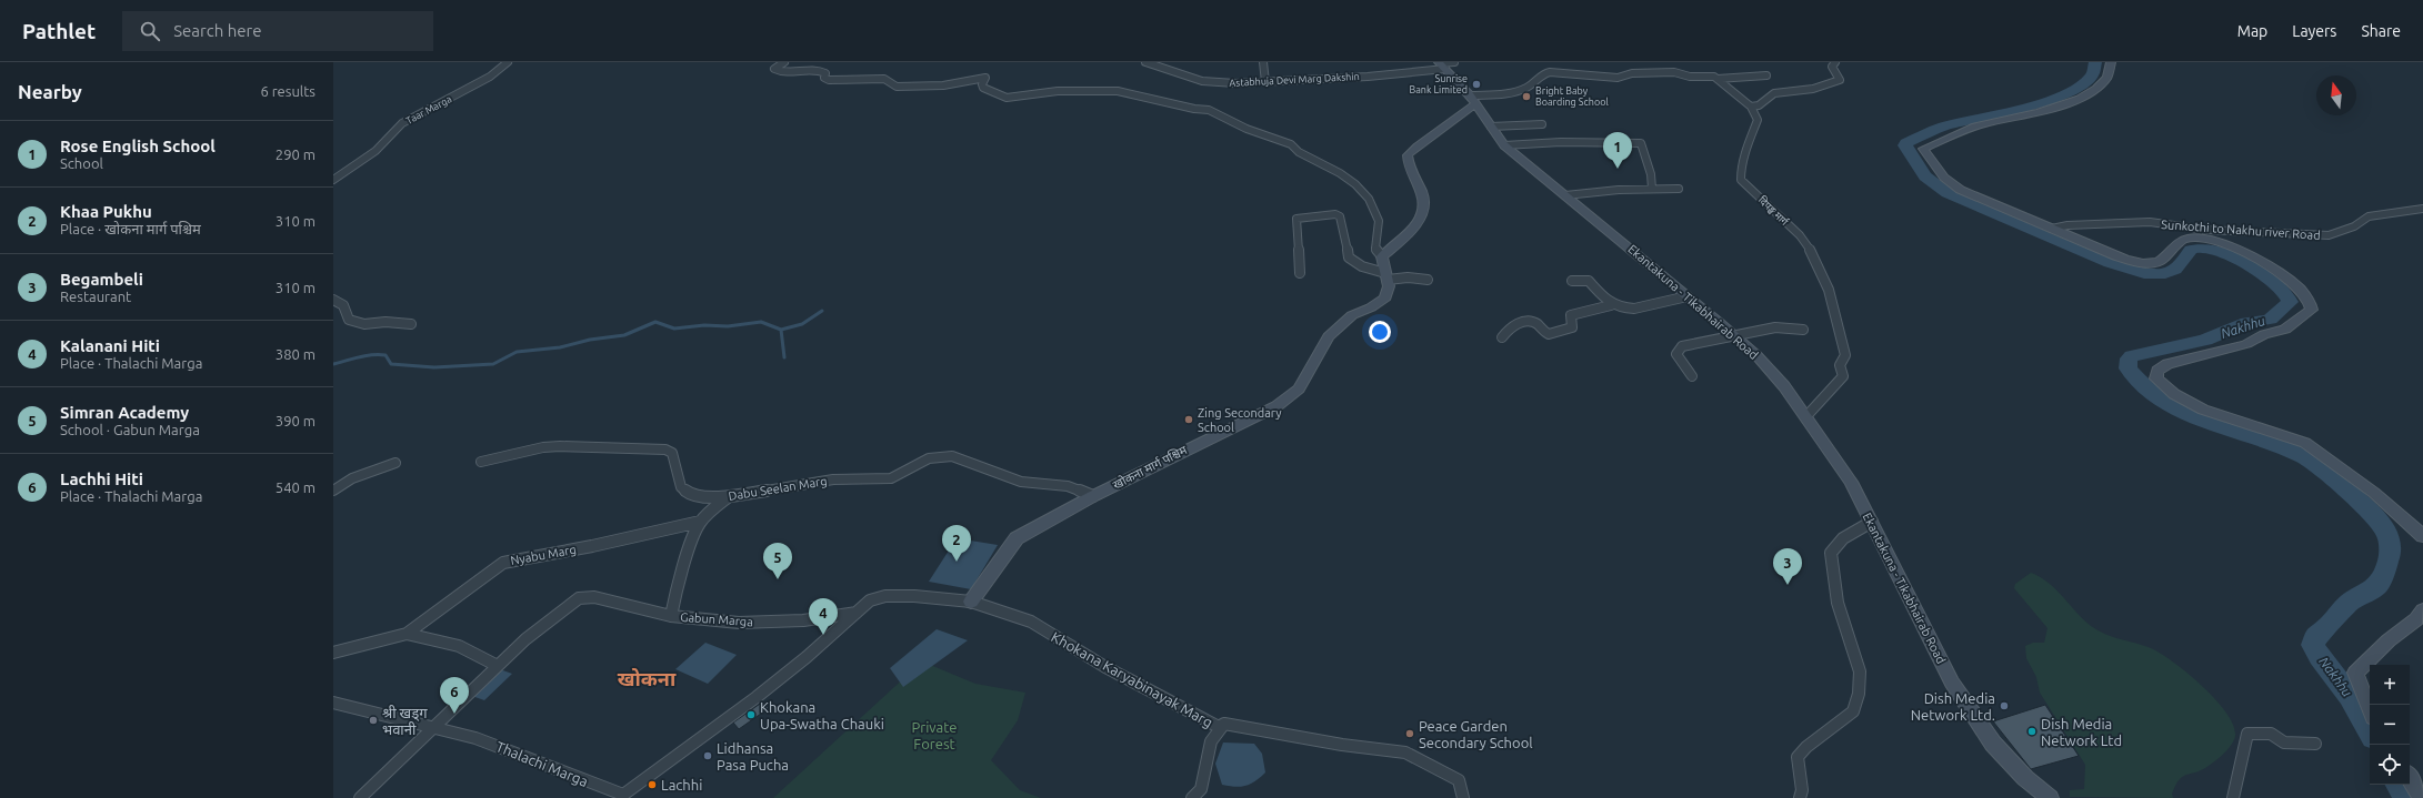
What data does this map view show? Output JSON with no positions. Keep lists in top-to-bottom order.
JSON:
{
  "streets": {
    "street": [
      "Astabhuja Devi Marg Dakshin",
      "Taar Marga",
      "दिपङ्ख मार्ग",
      "Sunkothi to Nakhu river Road",
      "Ekantakuna - Tikabhairab Road",
      "खोकना मार्ग पश्चिम",
      "Dabu Seelan Marg",
      "Nyabu Marg",
      "Gabun Marga",
      "Khokana Karyabinayak Marg",
      "Thalachi Marga"
    ]
  },
  "crossings": [
    ["Astabhuja Devi Marg Dakshin", "Ekantakuna - Tikabhairab Road"],
    ["दिपङ्ख मार्ग", "Ekantakuna - Tikabhairab Road"],
    ["खोकना मार्ग पश्चिम", "Dabu Seelan Marg"],
    ["खोकना मार्ग पश्चिम", "Khokana Karyabinayak Marg"],
    ["खोकना मार्ग पश्चिम", "Thalachi Marga"],
    ["Gabun Marga", "Thalachi Marga"],
    ["Khokana Karyabinayak Marg", "Thalachi Marga"]
  ],
  "districts": ["खोकना"],
  "water": ["Nakhhu"],
  "parks": ["Private Forest"],
  "places": [
    "Sunrise Bank Limited",
    "Bright Baby Boarding School",
    "Zing Secondary School",
    "Dish Media Network Ltd.",
    "Khokana Upa-Swatha Chauki",
    "श्री खड्ग भवानी",
    "Dish Media Network Ltd",
    "Peace Garden Secondary School",
    "Lidhansa Pasa Pucha",
    "Lachhi"
  ],
  "north": "top",
  "page": {
    "header": "Pathlet",
    "search": "Search here",
    "nav": ["Map", "Layers", "Share"],
    "heading": ["Nearby", "6 results"],
    "list": [
      {
        "mark": "1",
        "name": "Rose English School",
        "note": "School",
        "value": "290 m"
      },
      {
        "mark": "2",
        "name": "Khaa Pukhu",
        "note": "Place · खोकना मार्ग पश्चिम",
        "value": "310 m"
      },
      {
        "mark": "3",
        "name": "Begambeli",
        "note": "Restaurant",
        "value": "310 m"
      },
      {
        "mark": "4",
        "name": "Kalanani Hiti",
        "note": "Place · Thalachi Marga",
        "value": "380 m"
      },
      {
        "mark": "5",
        "name": "Simran Academy",
        "note": "School · Gabun Marga",
        "value": "390 m"
      },
      {
        "mark": "6",
        "name": "Lachhi Hiti",
        "note": "Place · Thalachi Marga",
        "value": "540 m"
      }
    ],
    "pins": [
      "1",
      "2",
      "5",
      "3",
      "4",
      "6"
    ],
    "map_buttons": ["+", "−"]
  }
}
